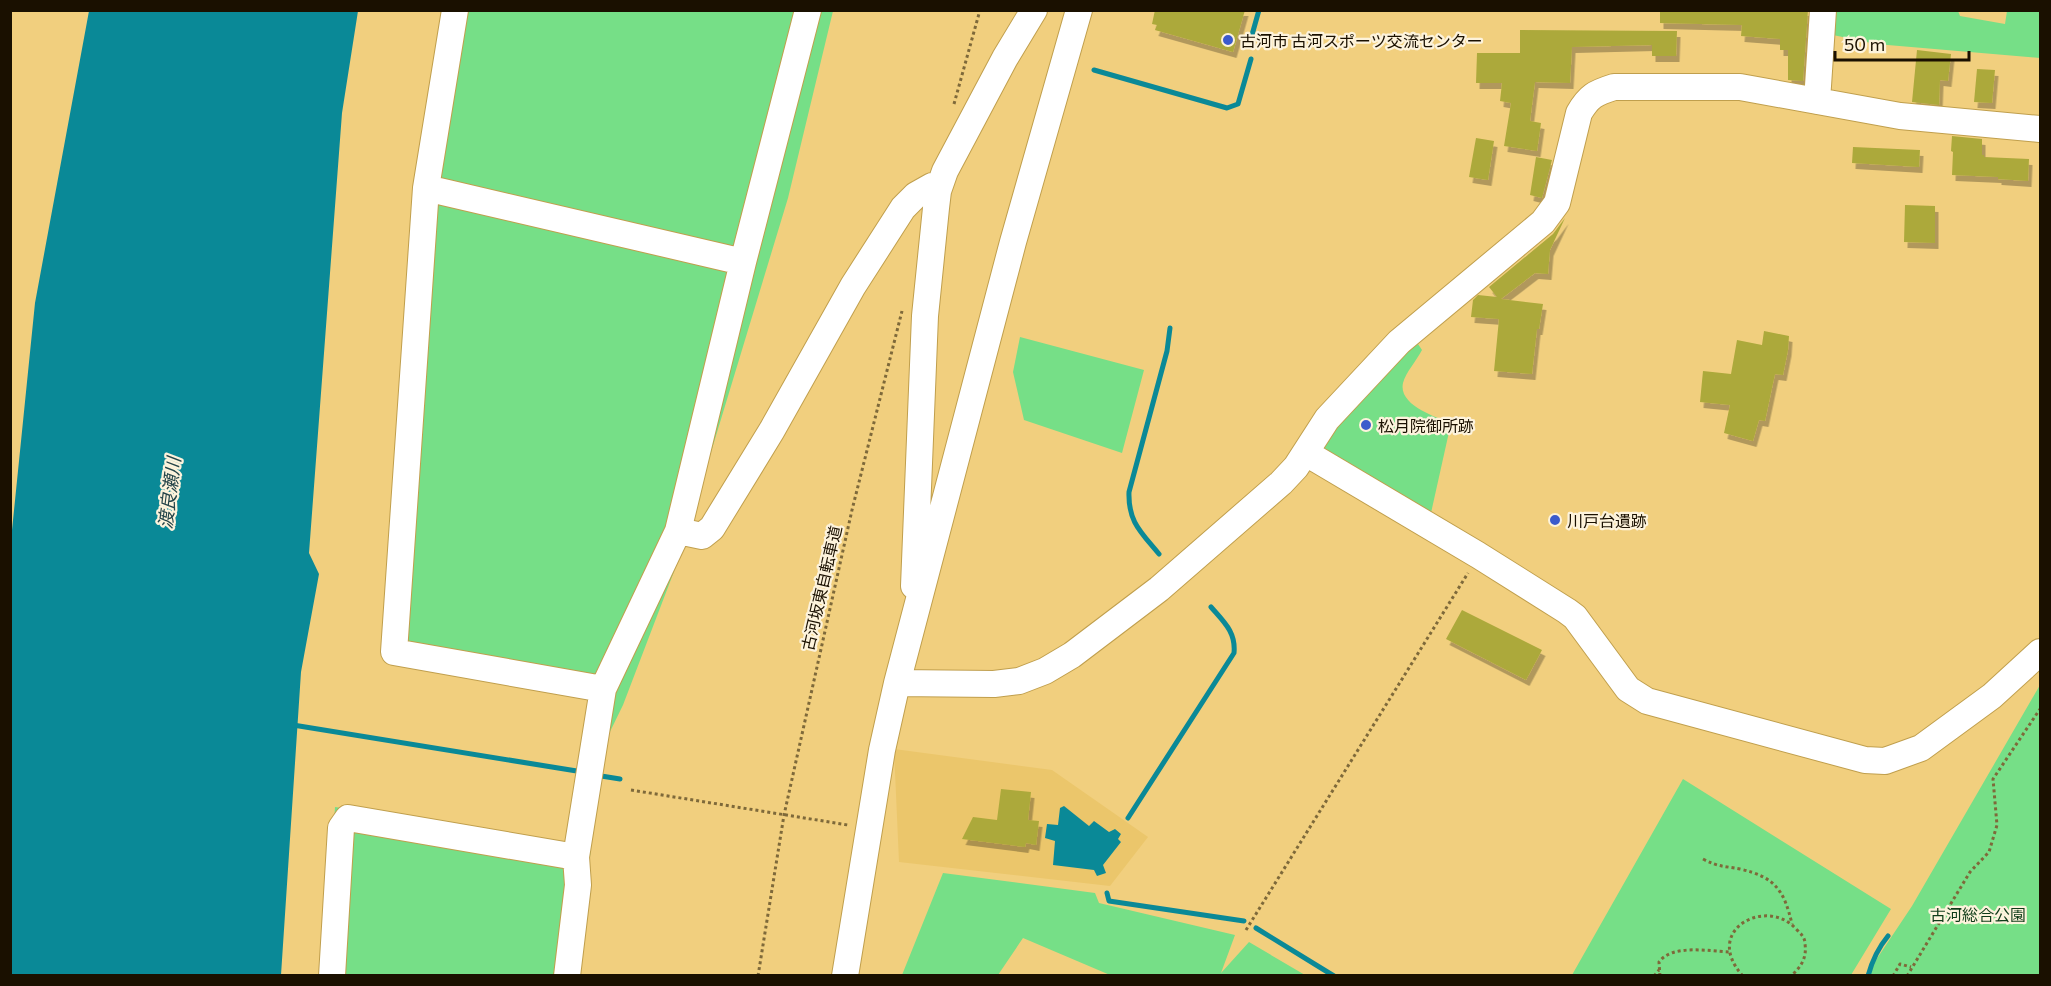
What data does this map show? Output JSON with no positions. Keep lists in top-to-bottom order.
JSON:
{
  "streets": {
    "path": ["古河坂東自転車道"]
  },
  "water": ["渡良瀬川"],
  "parks": ["古河総合公園"],
  "places": ["古河市 古河スポーツ交流センター", "松月院御所跡", "川戸台遺跡"],
  "scale_bar": "50 m"
}
